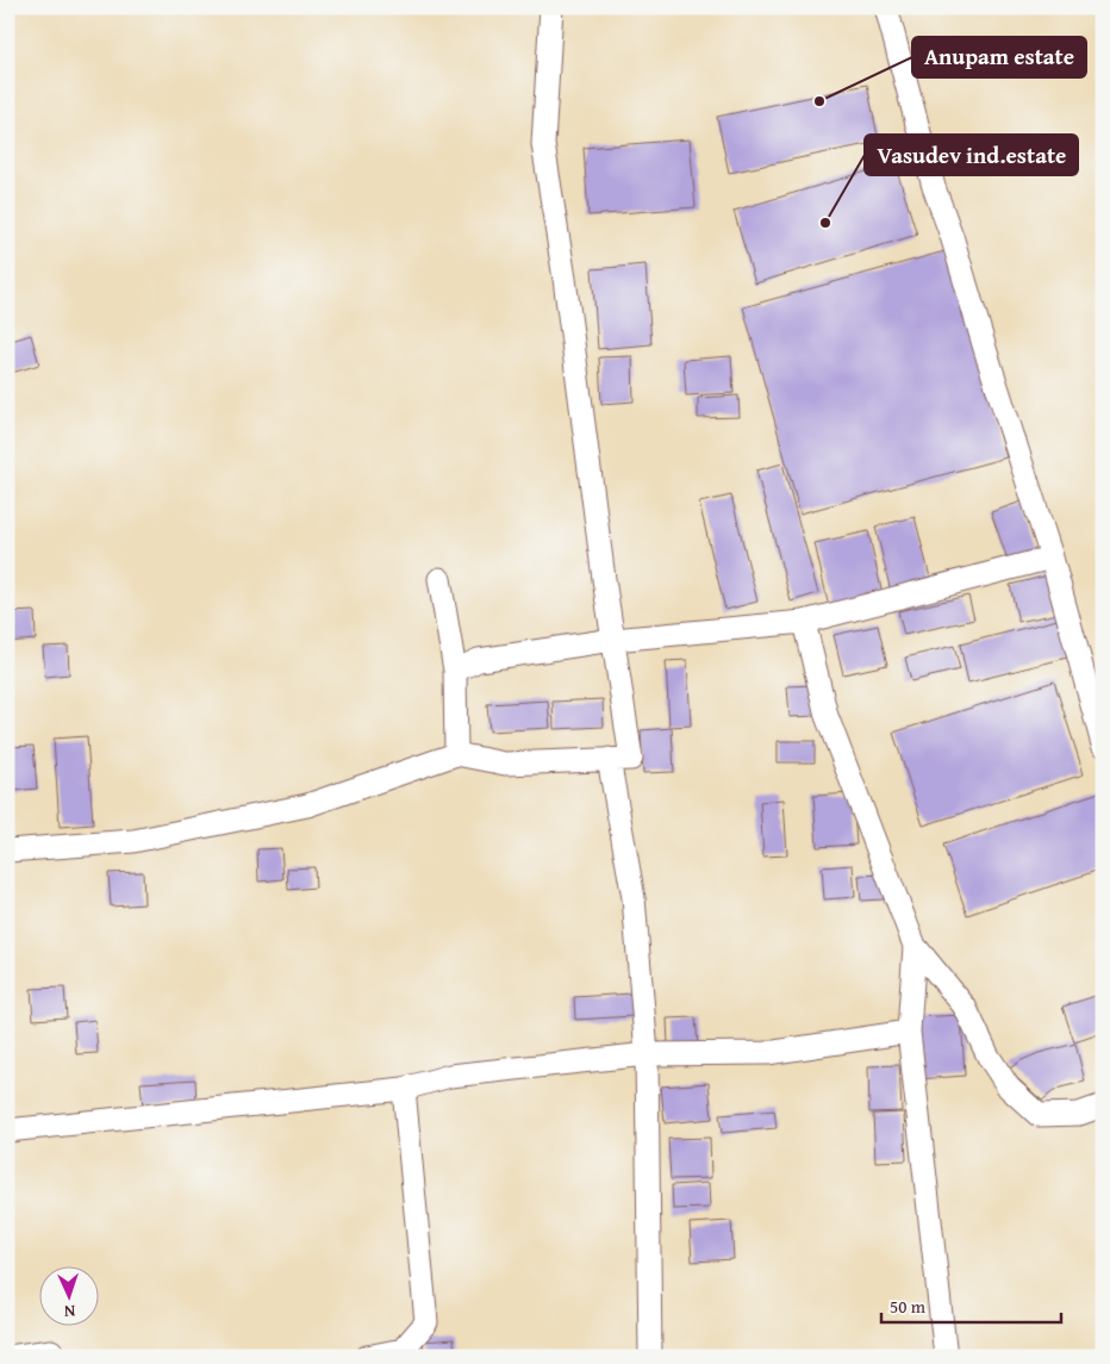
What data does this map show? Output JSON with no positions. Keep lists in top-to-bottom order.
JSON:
{
  "places": ["Anupam estate", "Vasudev ind.estate"],
  "scale_bar": "50 m",
  "north": "bottom"
}
